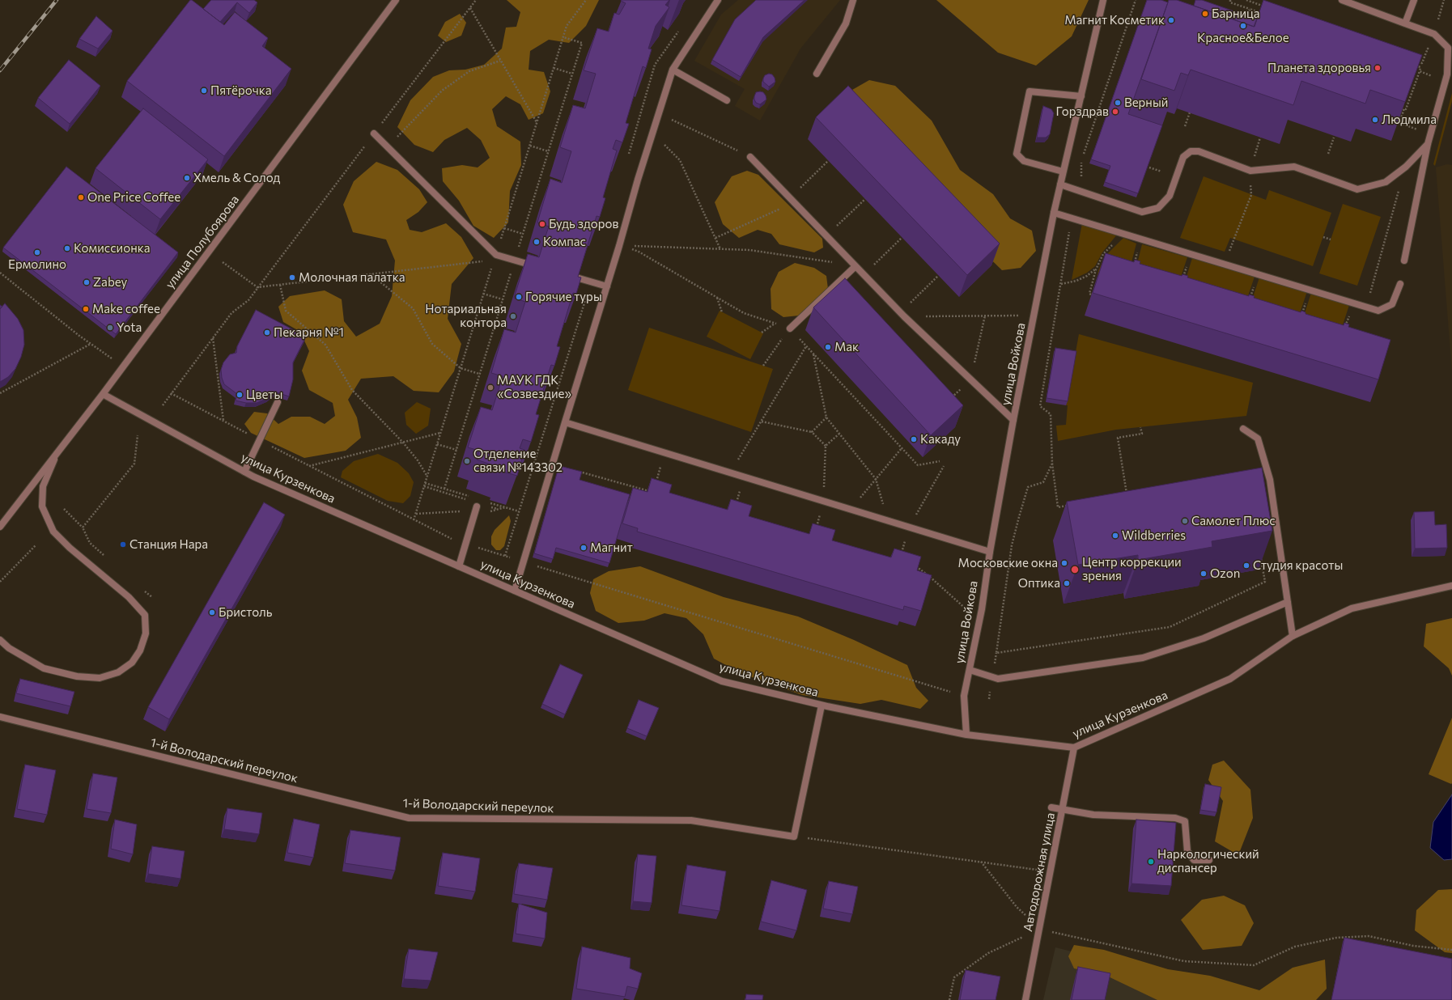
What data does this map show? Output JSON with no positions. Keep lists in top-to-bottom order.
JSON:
{
  "streets": {
    "street": [
      "улица Полубоярова",
      "улица Войкова",
      "улица Курзенкова",
      "1-й Володарский переулок",
      "Автодорожная улица"
    ]
  },
  "crossings": [
    ["улица Полубоярова", "улица Курзенкова"],
    ["улица Войкова", "улица Курзенкова"],
    ["улица Курзенкова", "Автодорожная улица"]
  ],
  "places": [
    "Барница",
    "Магнит Косметик",
    "Красное&Белое",
    "Планета здоровья",
    "Пятёрочка",
    "Верный",
    "Горздрав",
    "Людмила",
    "Хмель & Солод",
    "One Price Coffee",
    "Будь здоров",
    "Компас",
    "Комиссионка",
    "Ермолино",
    "Молочная палатка",
    "Zabey",
    "Горячие туры",
    "Make coffee",
    "Нотариальная контора",
    "Yota",
    "Пекарня №1",
    "Мак",
    "МАУК ГДК «Созвездие»",
    "Цветы",
    "Какаду",
    "Отделение связи №143302",
    "Самолет Плюс",
    "Wildberries",
    "Станция Нара",
    "Магнит",
    "Московские окна",
    "Студия красоты",
    "Центр коррекции зрения",
    "Ozon",
    "Оптика",
    "Бристоль",
    "Наркологический диспансер"
  ]
}
